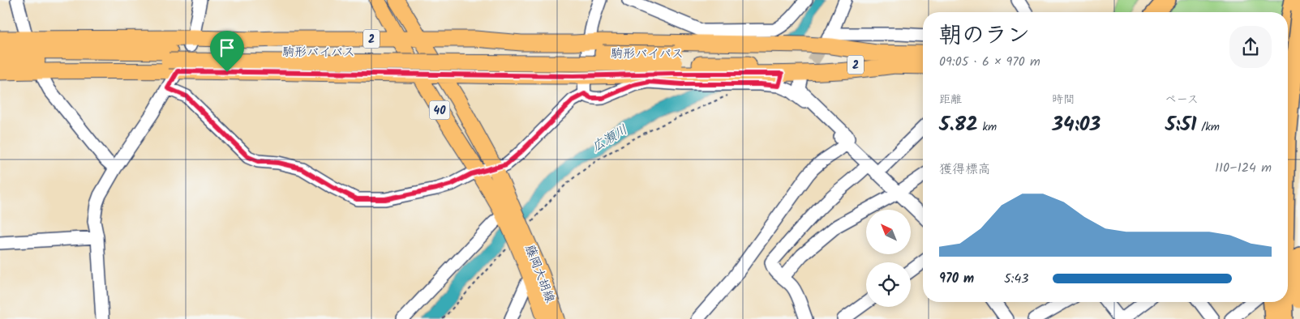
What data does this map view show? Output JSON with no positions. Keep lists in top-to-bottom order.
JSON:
{
  "streets": {
    "main road": [
      "2",
      "駒形バイパス",
      "40",
      "藤岡大胡線"
    ]
  },
  "crossings": [
    ["2", "駒形バイパス"],
    ["2", "40"],
    ["40", "藤岡大胡線"]
  ],
  "water": ["広瀬川"],
  "north": "top left",
  "page": {
    "heading": ["朝のラン", "09:05 · 6 × 970 m"],
    "stats": [
      ["距離", "5.82 km"],
      ["時間", "34:03"],
      ["ペース", "5:51 /km"]
    ],
    "chart": ["獲得標高", "110–124 m"],
    "list": [
      {
        "name": "970 m",
        "note": "5:43"
      }
    ]
  }
}
